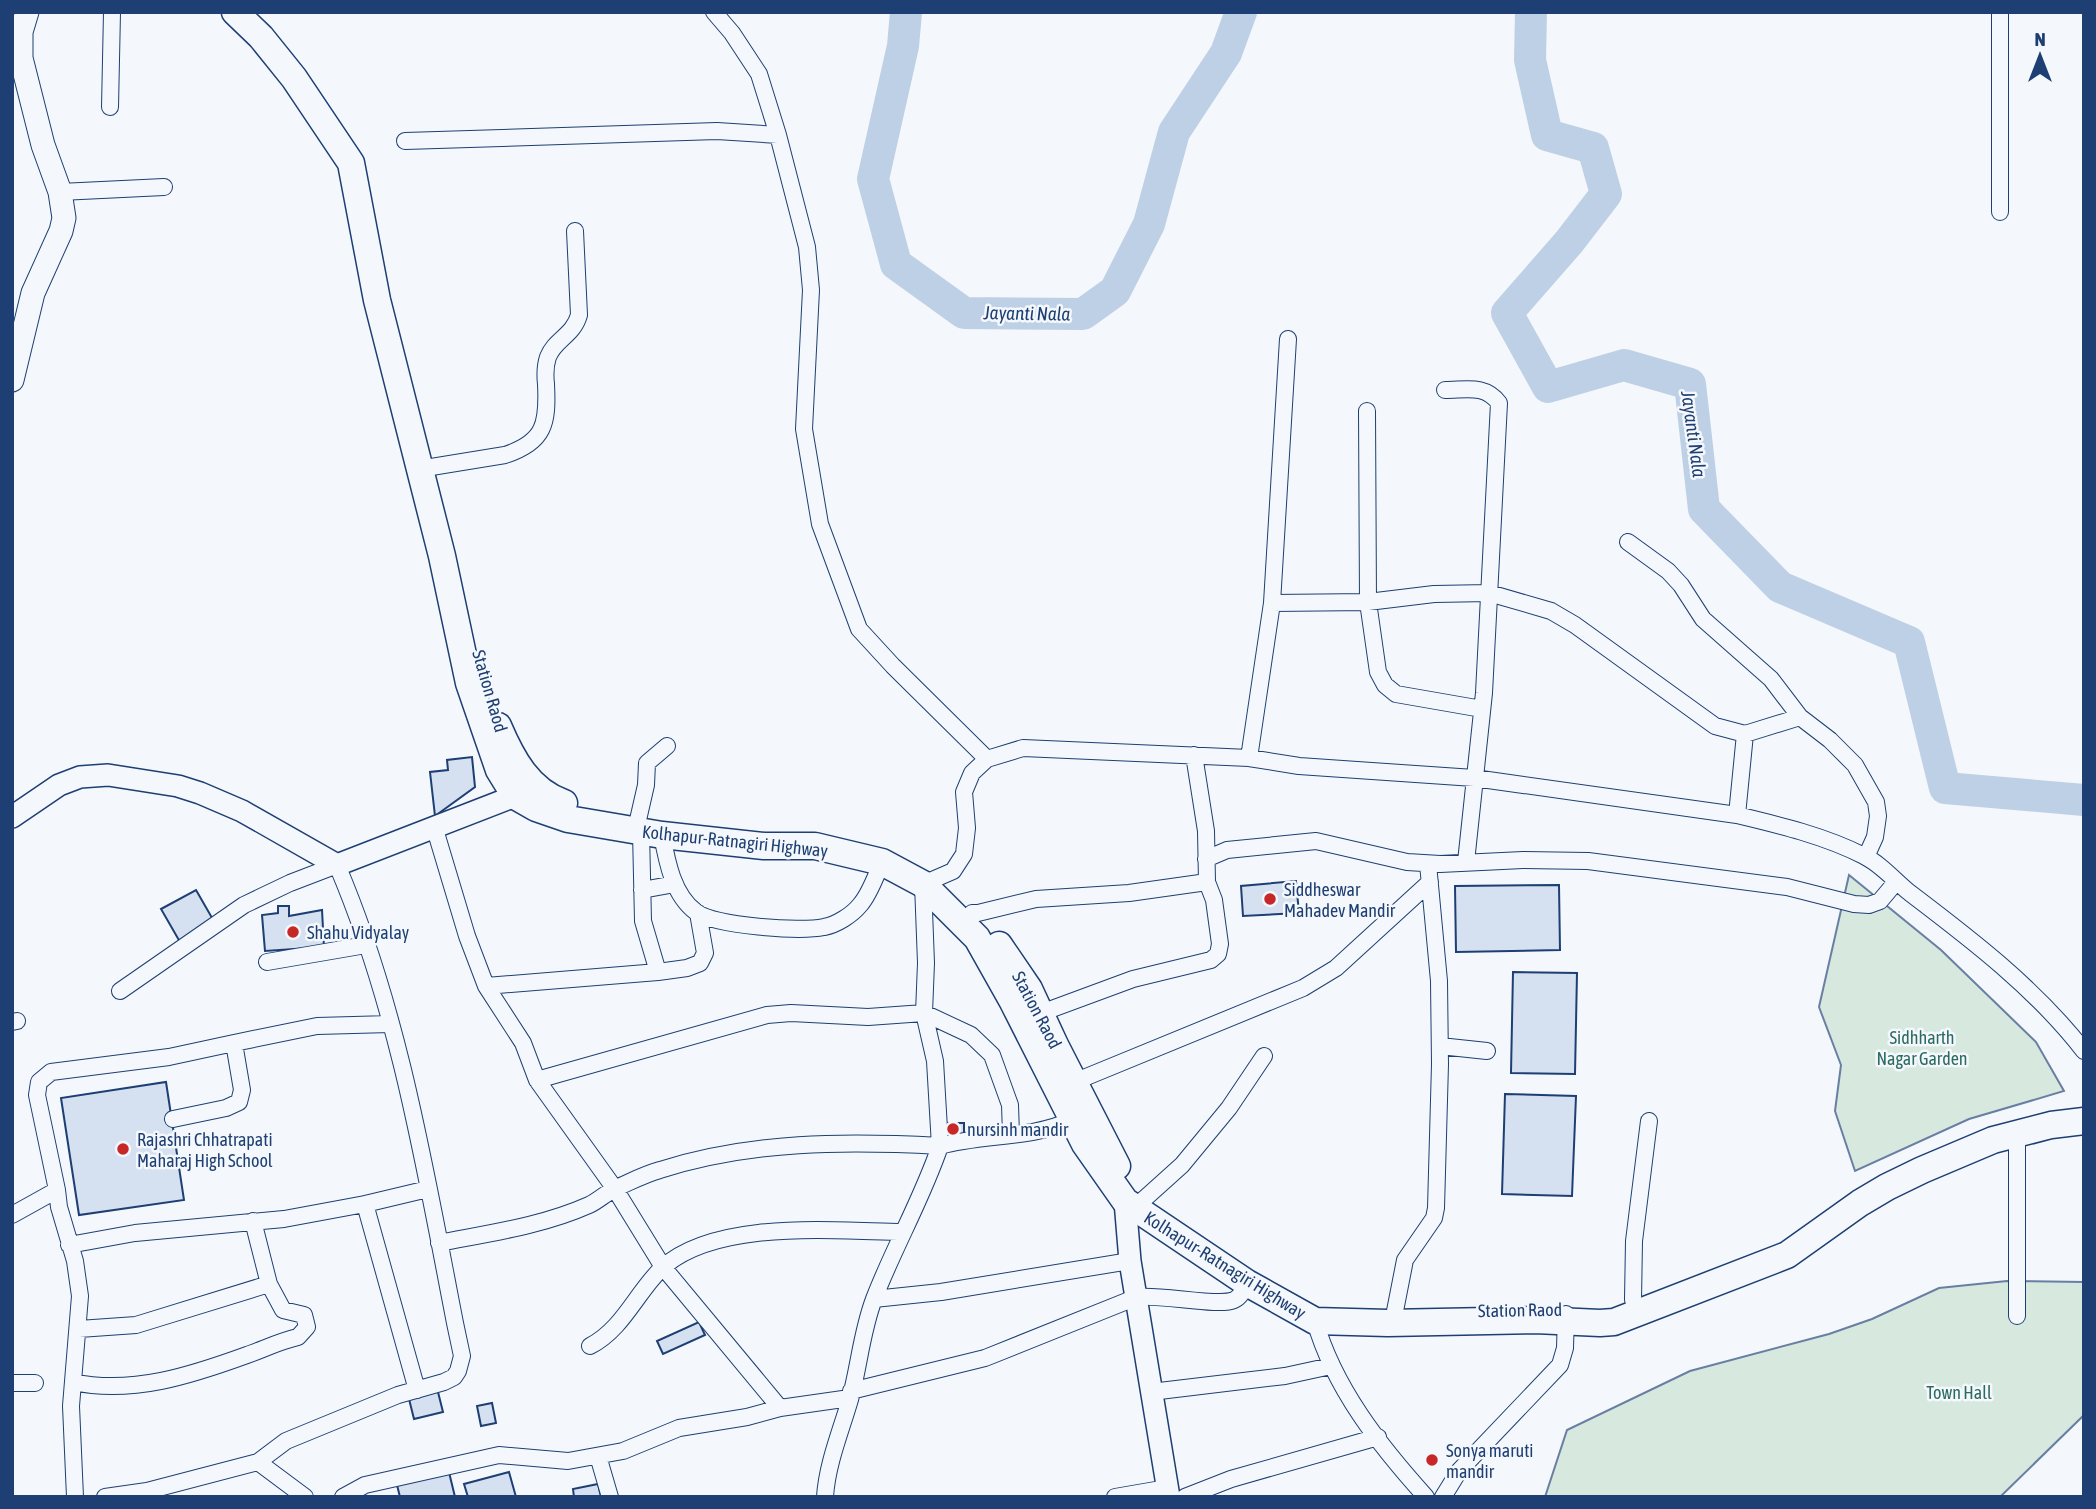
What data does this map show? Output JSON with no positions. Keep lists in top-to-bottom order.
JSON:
{
  "streets": {
    "highway": ["Station Raod", "Kolhapur-Ratnagiri Highway"]
  },
  "crossings": [
    ["Station Raod", "Kolhapur-Ratnagiri Highway"]
  ],
  "water": ["Jayanti Nala"],
  "parks": ["Sidhharth Nagar Garden", "Town Hall"],
  "places": [
    "Siddheswar Mahadev Mandir",
    "Shahu Vidyalay",
    "nursinh mandir",
    "Rajashri Chhatrapati Maharaj High School",
    "Sonya maruti mandir"
  ],
  "north": "top"
}
